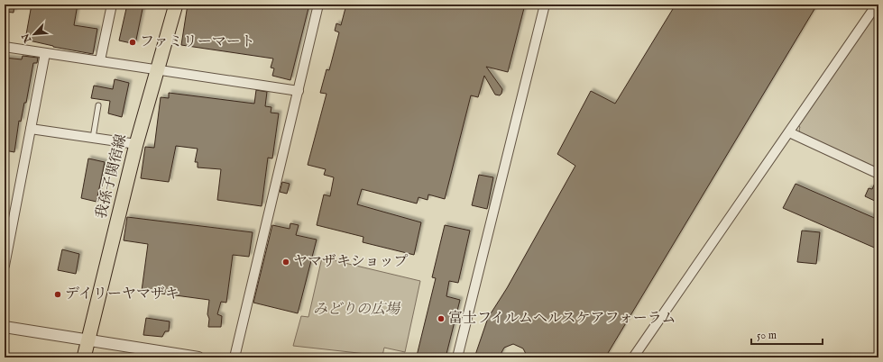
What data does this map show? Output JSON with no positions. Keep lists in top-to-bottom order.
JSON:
{
  "streets": {
    "main road": ["我孫子関宿線"]
  },
  "parks": ["みどりの広場"],
  "places": [
    "ファミリーマート",
    "ヤマザキショップ",
    "デイリーヤマザキ",
    "富士フイルムヘルスケアフォーラム"
  ],
  "scale_bar": "50 m",
  "north": "bottom left"
}
